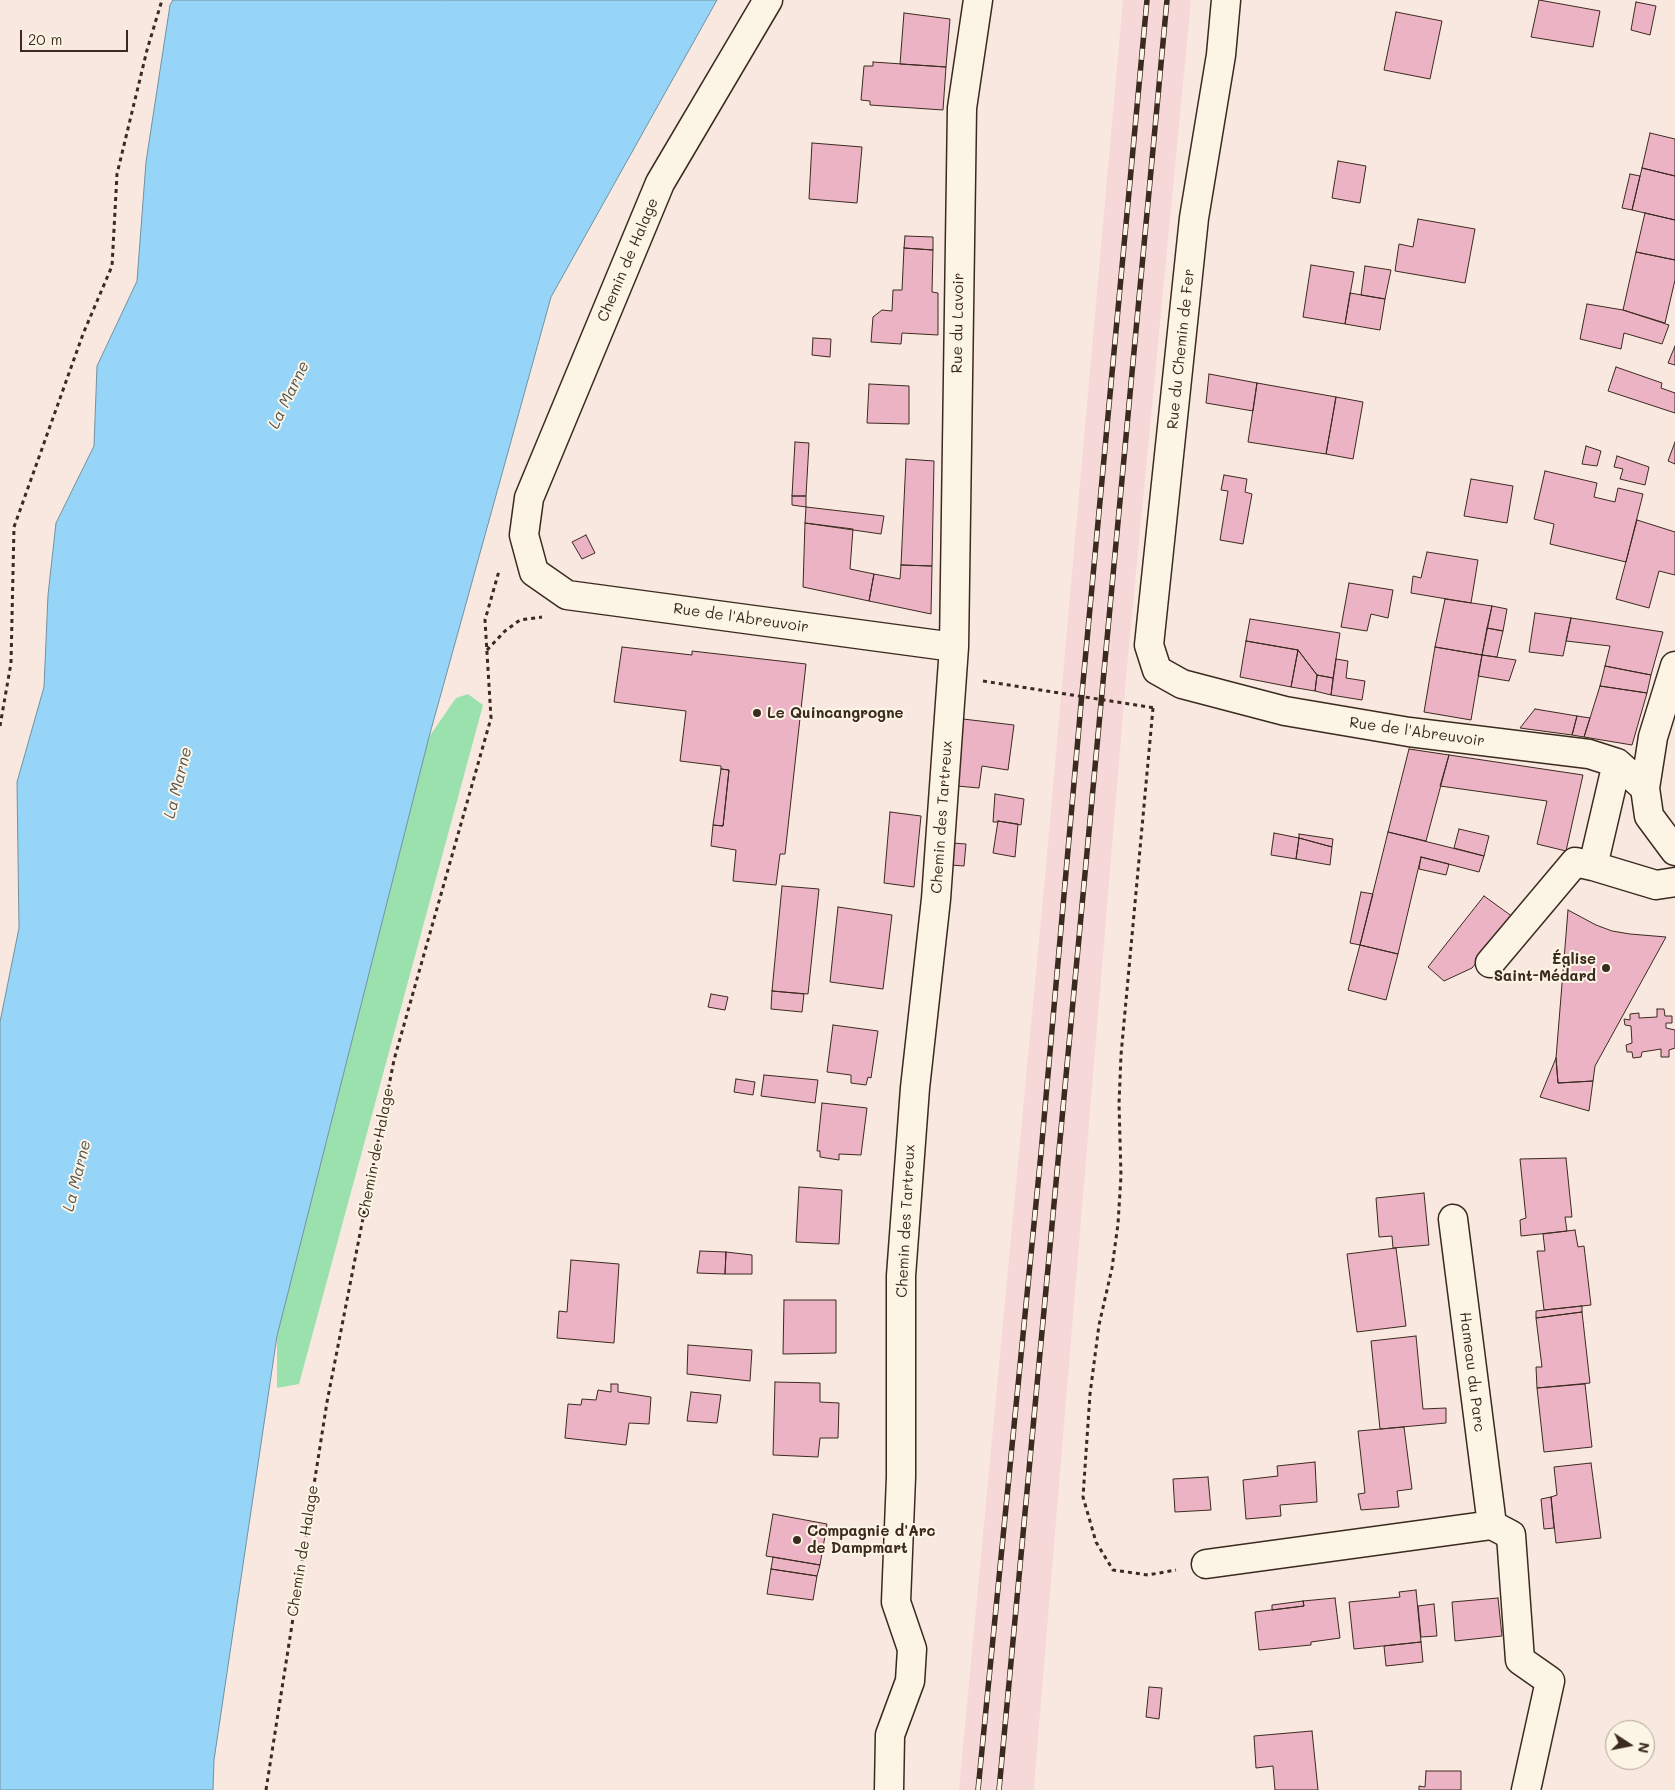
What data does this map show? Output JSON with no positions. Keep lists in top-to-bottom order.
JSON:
{
  "streets": {
    "street": [
      "Chemin de Halage",
      "Rue du Lavoir",
      "Rue du Chemin de Fer",
      "Rue de l'Abreuvoir",
      "Chemin des Tartreux",
      "Hameau du Parc"
    ]
  },
  "crossings": [
    ["Chemin de Halage", "Rue de l'Abreuvoir"],
    ["Rue du Lavoir", "Rue de l'Abreuvoir"],
    ["Rue du Lavoir", "Chemin des Tartreux"],
    ["Rue du Chemin de Fer", "Rue de l'Abreuvoir"],
    ["Rue de l'Abreuvoir", "Chemin des Tartreux"]
  ],
  "water": ["La Marne"],
  "places": ["Le Quincangrogne", "Église Saint-Médard", "Compagnie d'Arc de Dampmart"],
  "scale_bar": "20 m",
  "north": "right"
}
